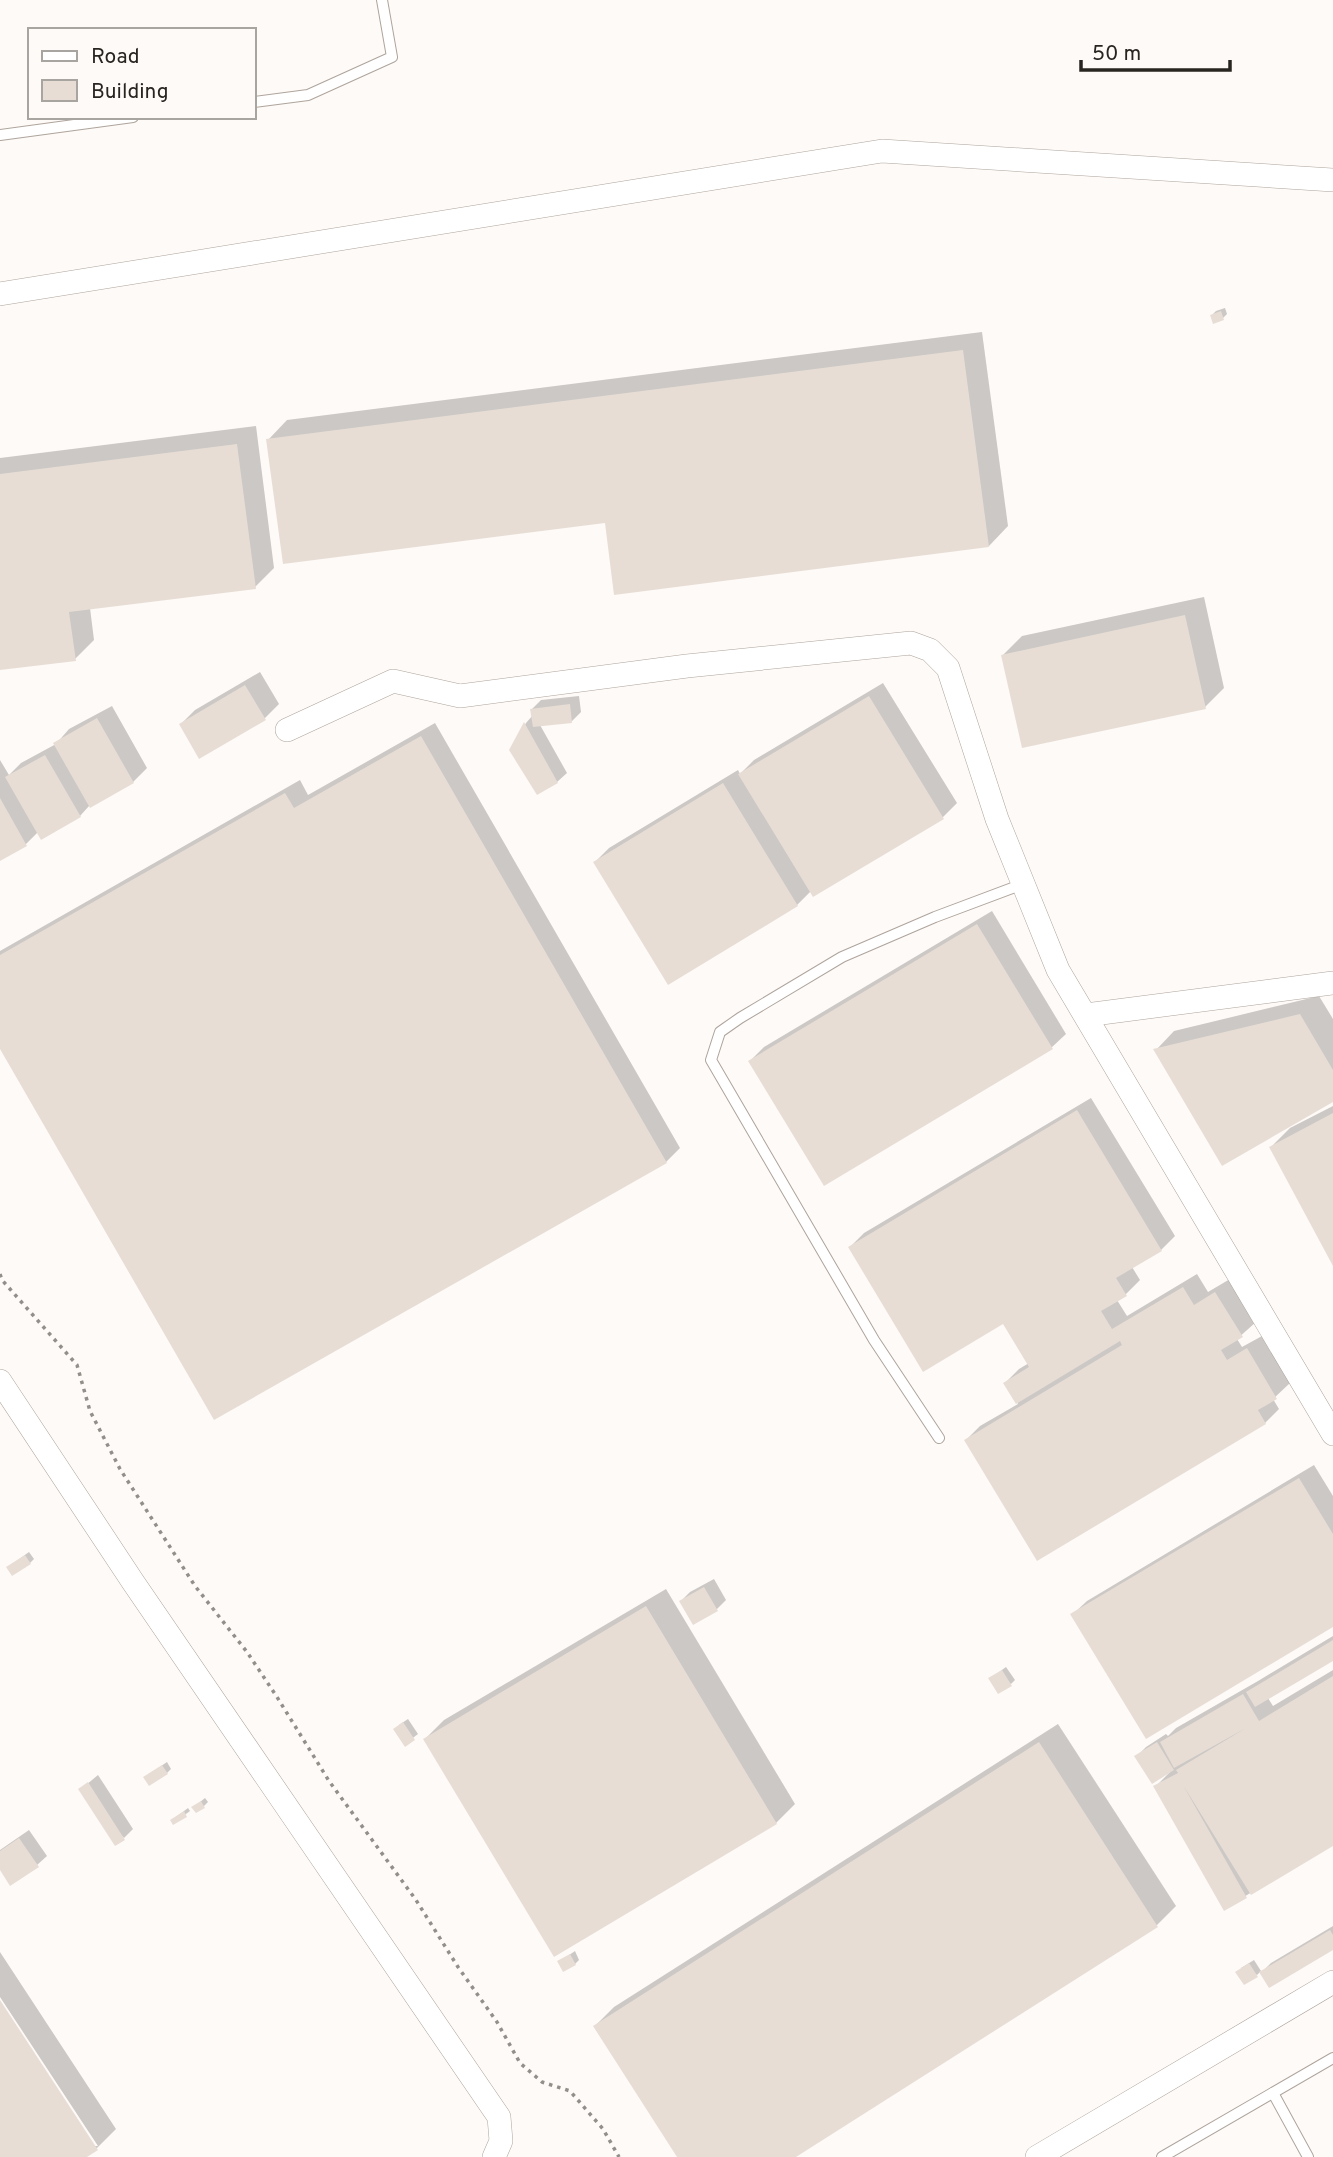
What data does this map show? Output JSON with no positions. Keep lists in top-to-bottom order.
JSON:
{
  "legend": ["Road", "Building"],
  "scale_bar": "50 m"
}
